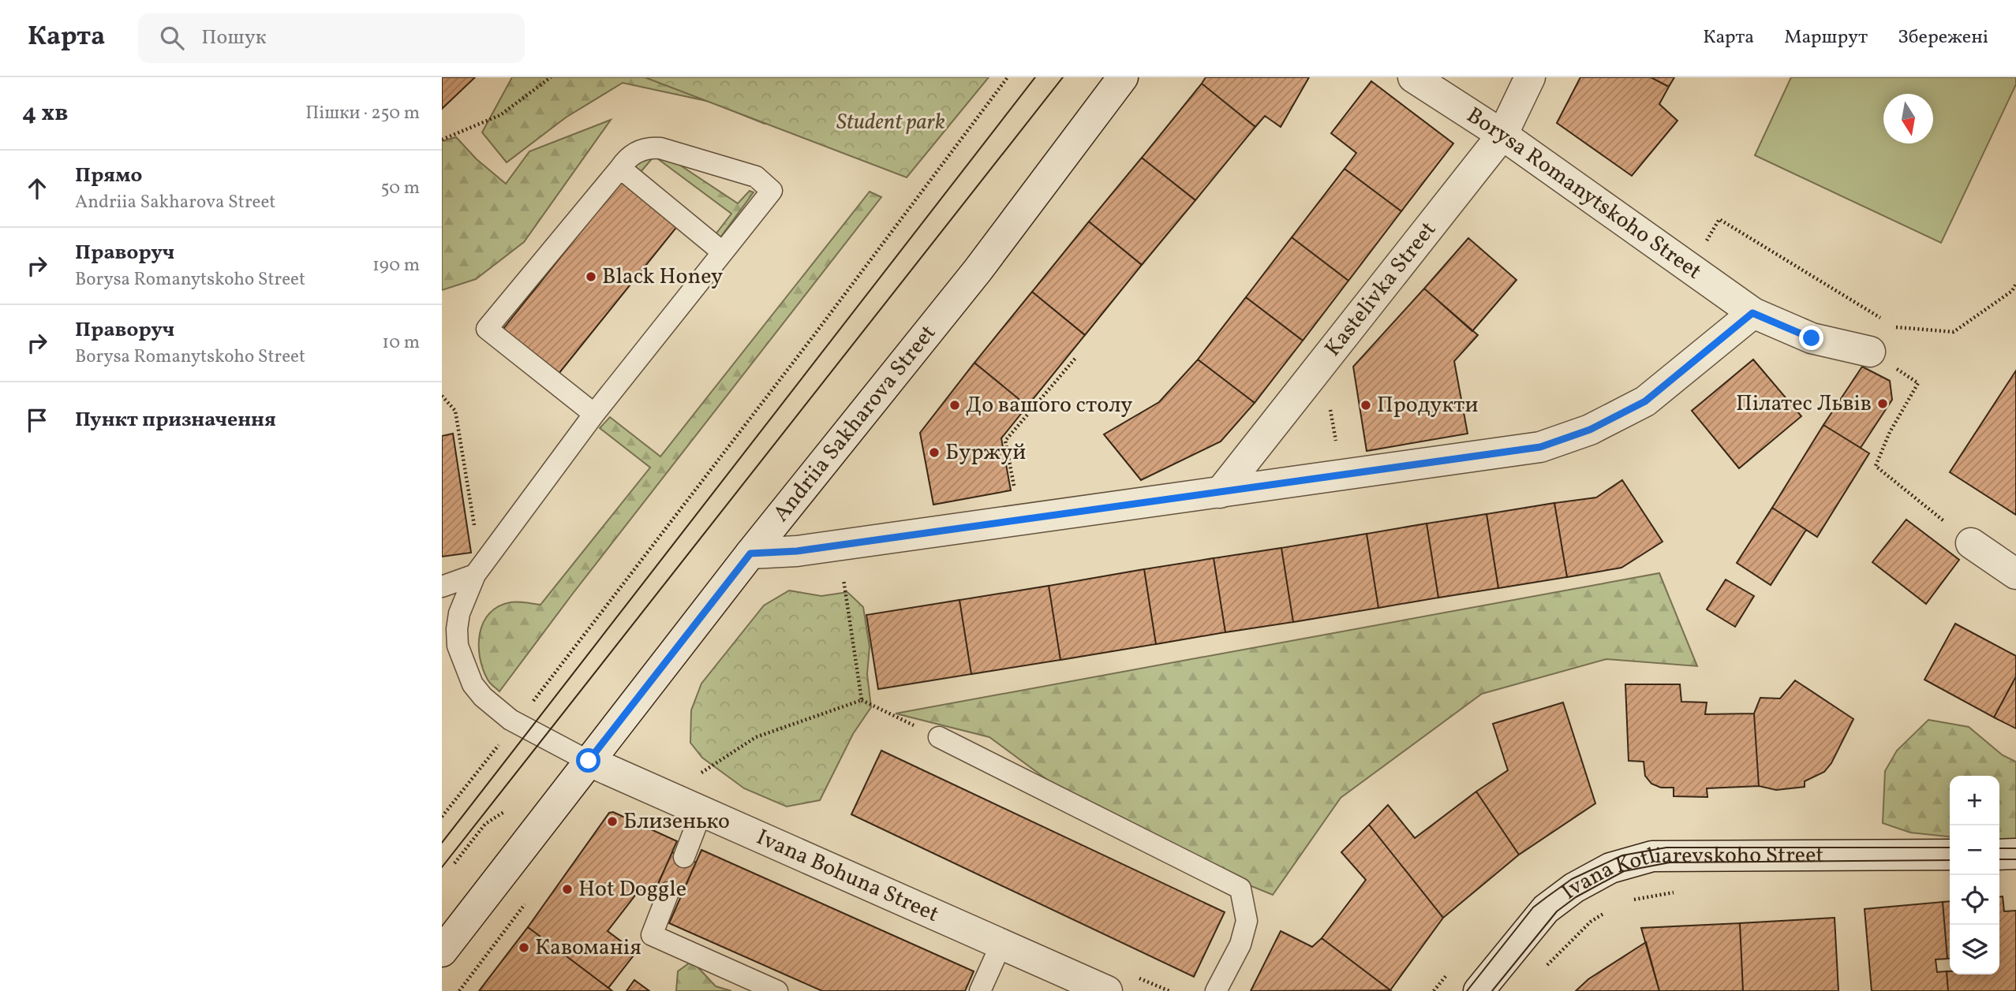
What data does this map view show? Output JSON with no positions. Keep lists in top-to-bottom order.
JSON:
{
  "streets": {
    "street": [
      "Borysa Romanytskoho Street",
      "Kastelivka Street",
      "Andriia Sakharova Street",
      "Ivana Bohuna Street",
      "Ivana Kotliarevskoho Street"
    ]
  },
  "crossings": [
    ["Borysa Romanytskoho Street", "Kastelivka Street"],
    ["Andriia Sakharova Street", "Ivana Bohuna Street"]
  ],
  "parks": ["Student park"],
  "places": [
    "Black Honey",
    "Пілатес Львів",
    "До вашого столу",
    "Продукти",
    "Буржуй",
    "Близенько",
    "Hot Doggle",
    "Кавоманія"
  ],
  "north": "bottom",
  "page": {
    "header": "Карта",
    "search": "Пошук",
    "nav": ["Карта", "Маршрут", "Збережені"],
    "heading": ["4 хв", "Пішки · 250 m"],
    "list": [
      ["Прямо", "Andriia Sakharova Street", "50 m"],
      ["Праворуч", "Borysa Romanytskoho Street", "190 m"],
      ["Праворуч", "Borysa Romanytskoho Street", "10 m"],
      "Пункт призначення"
    ],
    "map_buttons": ["+", "−"]
  }
}
